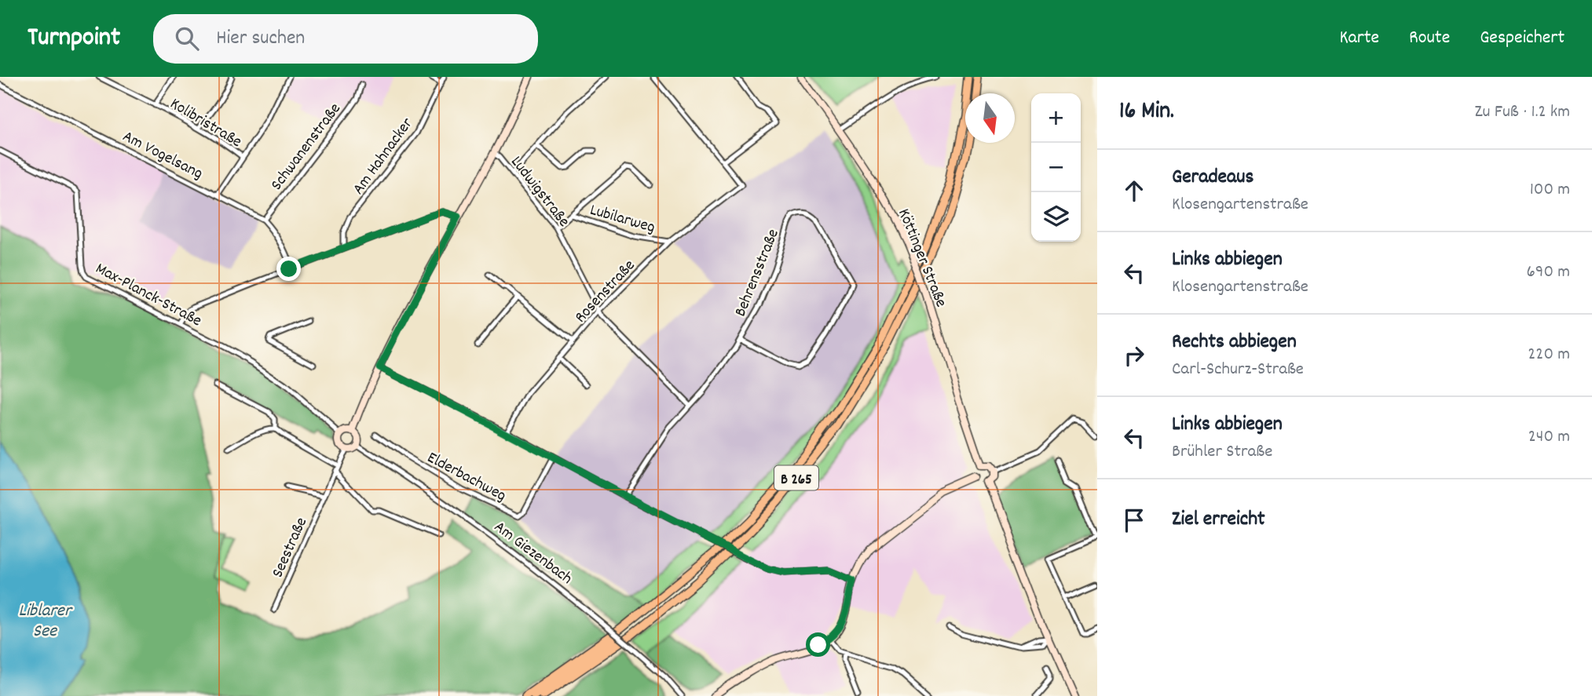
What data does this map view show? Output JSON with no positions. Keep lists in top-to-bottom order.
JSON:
{
  "streets": {
    "main road": ["B 265"],
    "street": [
      "Kolibristraße",
      "Schwanenstraße",
      "Am Vogelsang",
      "Am Hahnacker",
      "Ludwigstraße",
      "Lubilarweg",
      "Köttinger Straße",
      "Behrensstraße",
      "Rosenstraße",
      "Max-Planck-Straße",
      "Elderbachweg",
      "Seestraße",
      "Am Giezenbach"
    ]
  },
  "crossings": [
    ["Schwanenstraße", "Am Vogelsang"],
    ["Ludwigstraße", "Behrensstraße"],
    ["Ludwigstraße", "Rosenstraße"],
    ["Lubilarweg", "Rosenstraße"],
    ["Max-Planck-Straße", "Seestraße"],
    ["Max-Planck-Straße", "Am Giezenbach"],
    ["Seestraße", "Am Giezenbach"]
  ],
  "water": ["Liblarer See"],
  "north": "bottom",
  "page": {
    "header": "Turnpoint",
    "search": "Hier suchen",
    "nav": ["Karte", "Route", "Gespeichert"],
    "heading": ["16 Min.", "Zu Fuß · 1.2 km"],
    "map_buttons": ["+", "−"],
    "list": [
      ["Geradeaus", "Klosengartenstraße", "100 m"],
      ["Links abbiegen", "Klosengartenstraße", "690 m"],
      ["Rechts abbiegen", "Carl-Schurz-Straße", "220 m"],
      ["Links abbiegen", "Brühler Straße", "240 m"],
      "Ziel erreicht"
    ]
  }
}
